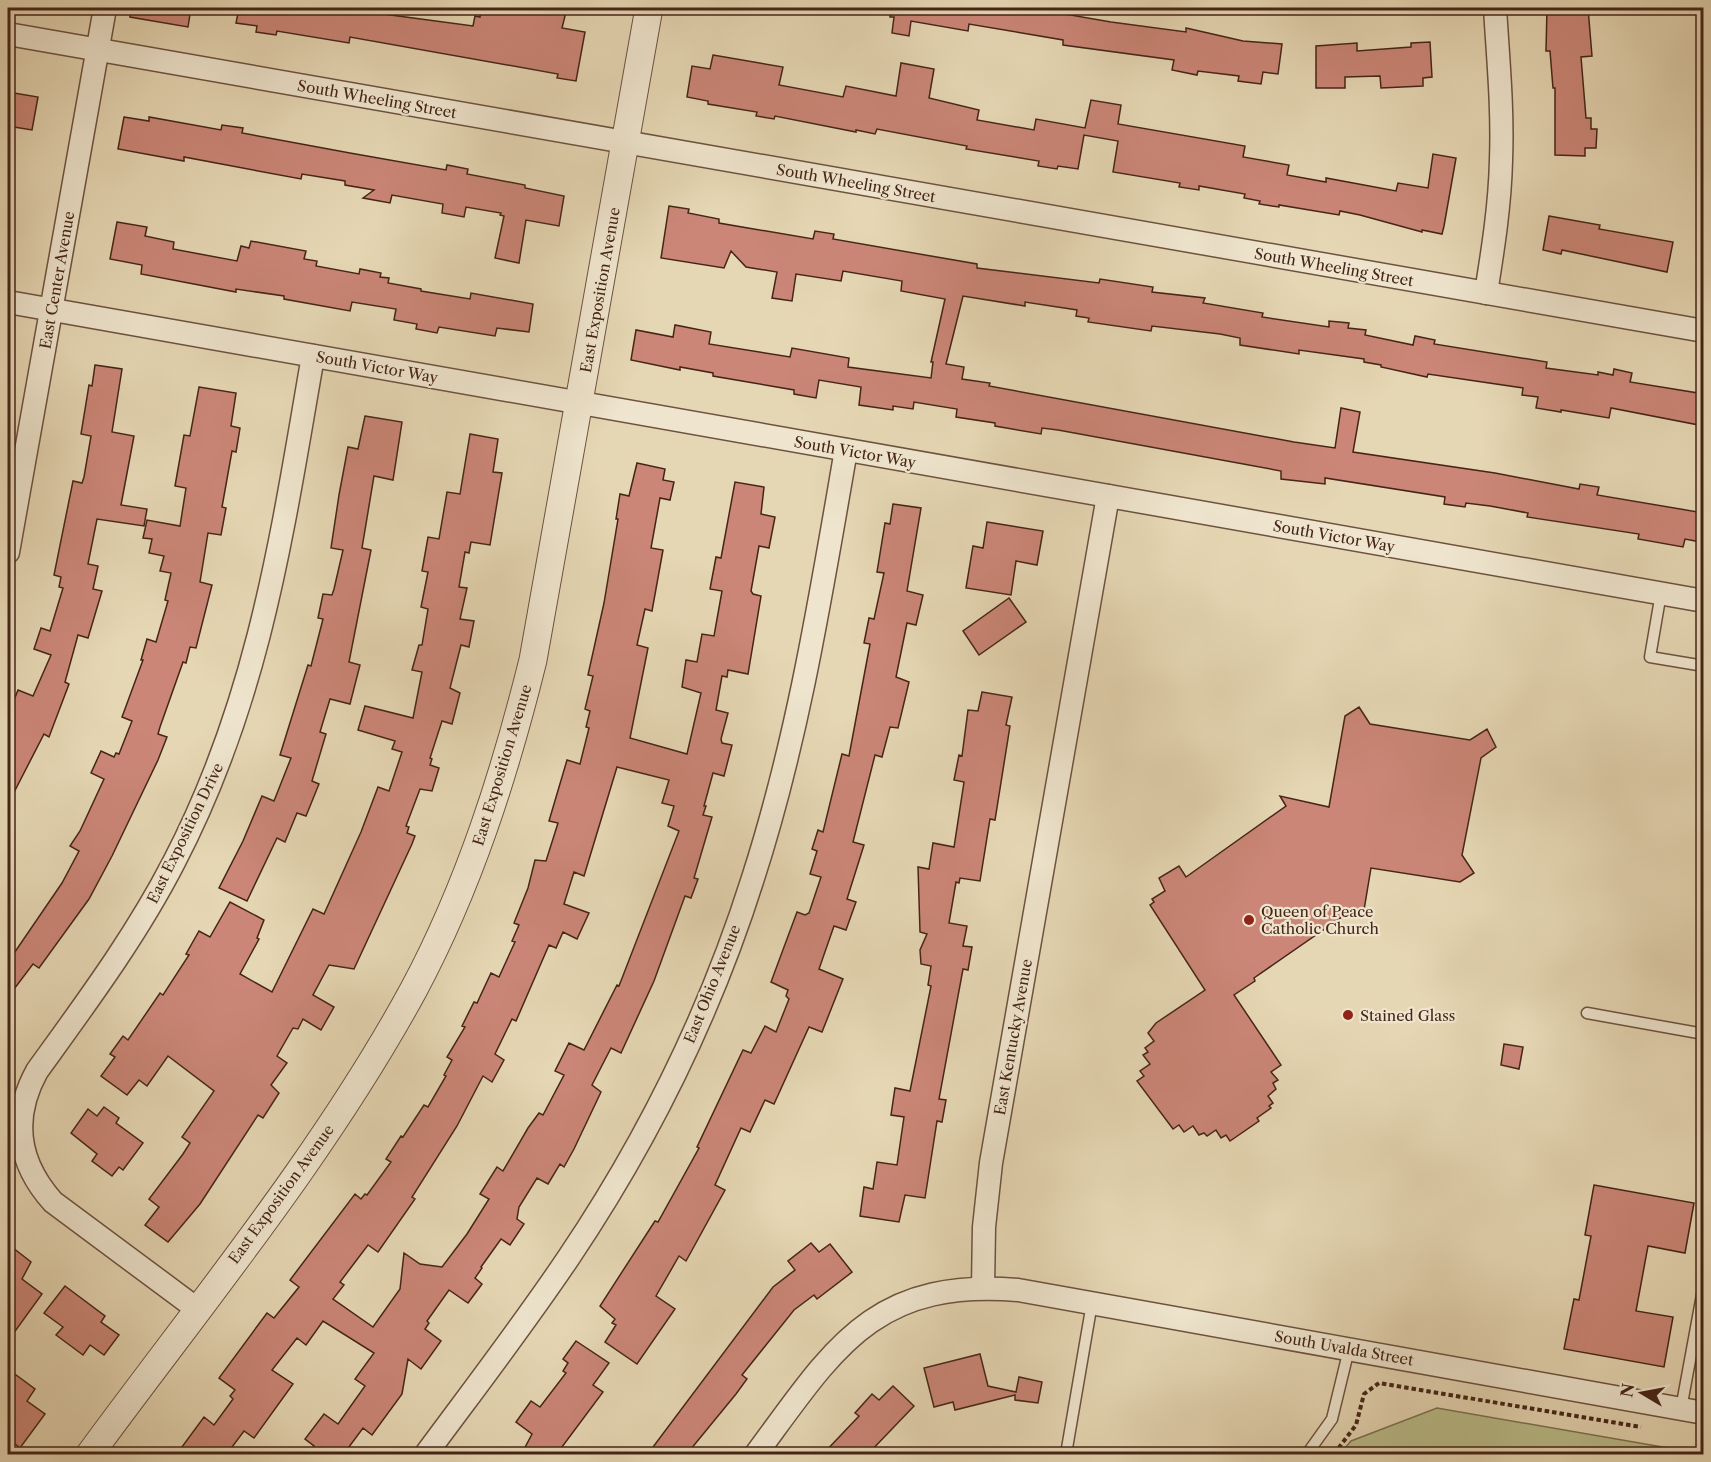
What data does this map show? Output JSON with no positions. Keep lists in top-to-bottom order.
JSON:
{
  "streets": {
    "street": [
      "South Wheeling Street",
      "East Center Avenue",
      "East Exposition Avenue",
      "South Victor Way",
      "East Exposition Drive",
      "East Ohio Avenue",
      "East Kentucky Avenue",
      "South Uvalda Street"
    ]
  },
  "crossings": [
    ["South Wheeling Street", "East Center Avenue"],
    ["South Wheeling Street", "East Exposition Avenue"],
    ["East Center Avenue", "South Victor Way"],
    ["East Exposition Avenue", "South Victor Way"],
    ["East Exposition Avenue", "East Exposition Drive"],
    ["South Victor Way", "East Exposition Drive"],
    ["South Victor Way", "East Ohio Avenue"],
    ["South Victor Way", "East Kentucky Avenue"],
    ["East Kentucky Avenue", "South Uvalda Street"]
  ],
  "places": ["Queen of Peace Catholic Church", "Stained Glass"],
  "north": "left"
}
